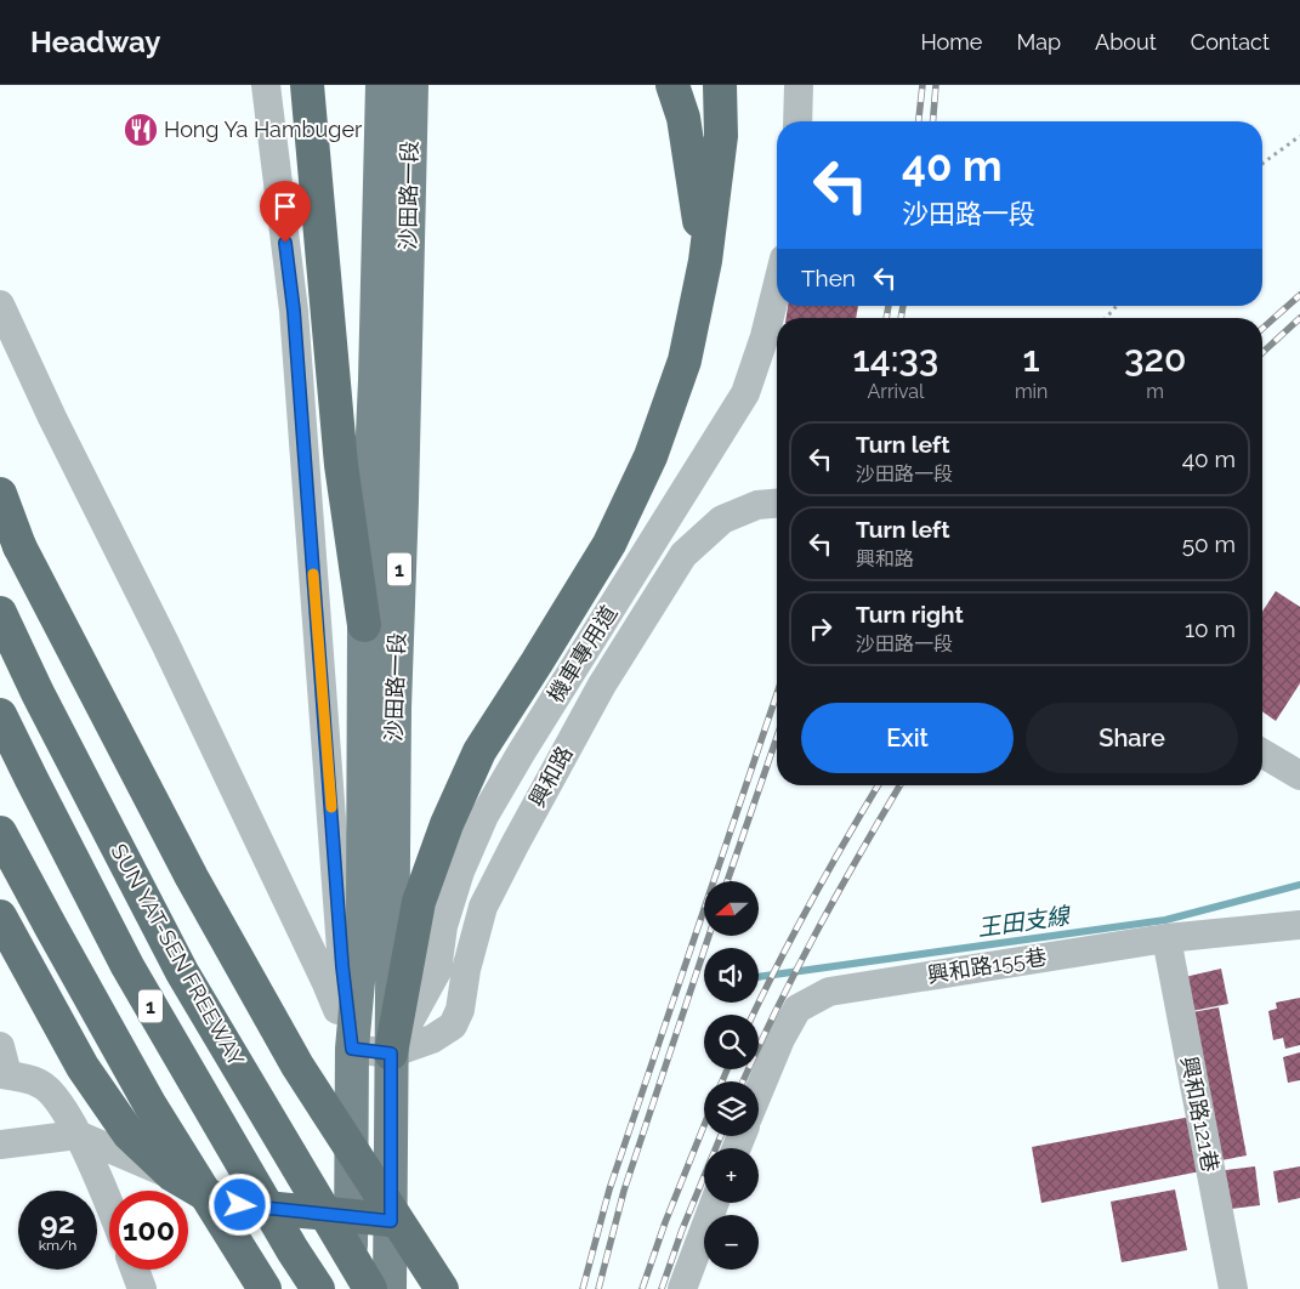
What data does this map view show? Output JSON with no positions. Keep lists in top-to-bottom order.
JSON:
{
  "streets": {
    "highway": ["1", "SUN YAT-SEN FREEWAY"],
    "main road": ["沙田路一段"],
    "street": [
      "機車專用道",
      "興和路",
      "興和路155巷",
      "興和路121巷"
    ]
  },
  "crossings": [
    ["沙田路一段", "機車專用道"],
    ["沙田路一段", "興和路"],
    ["機車專用道", "興和路"],
    ["興和路155巷", "興和路121巷"]
  ],
  "water": ["王田支線"],
  "places": {
    "restaurant": ["Hong Ya Hambuger"]
  },
  "north": "left",
  "page": {
    "header": "Headway",
    "nav": [
      "Home",
      "Map",
      "About",
      "Contact"
    ],
    "turn": ["40 m", "沙田路一段"],
    "then": "Then",
    "eta": [
      "14:33",
      "Arrival",
      "1",
      "min",
      "320",
      "m"
    ],
    "list": [
      {
        "name": "Turn left",
        "note": "沙田路一段",
        "value": "40 m"
      },
      {
        "name": "Turn left",
        "note": "興和路",
        "value": "50 m"
      },
      {
        "name": "Turn right",
        "note": "沙田路一段",
        "value": "10 m"
      }
    ],
    "buttons": ["Exit", "Share"],
    "map_buttons": ["+", "−"],
    "speed": "92 km/h",
    "limit": "100"
  }
}
